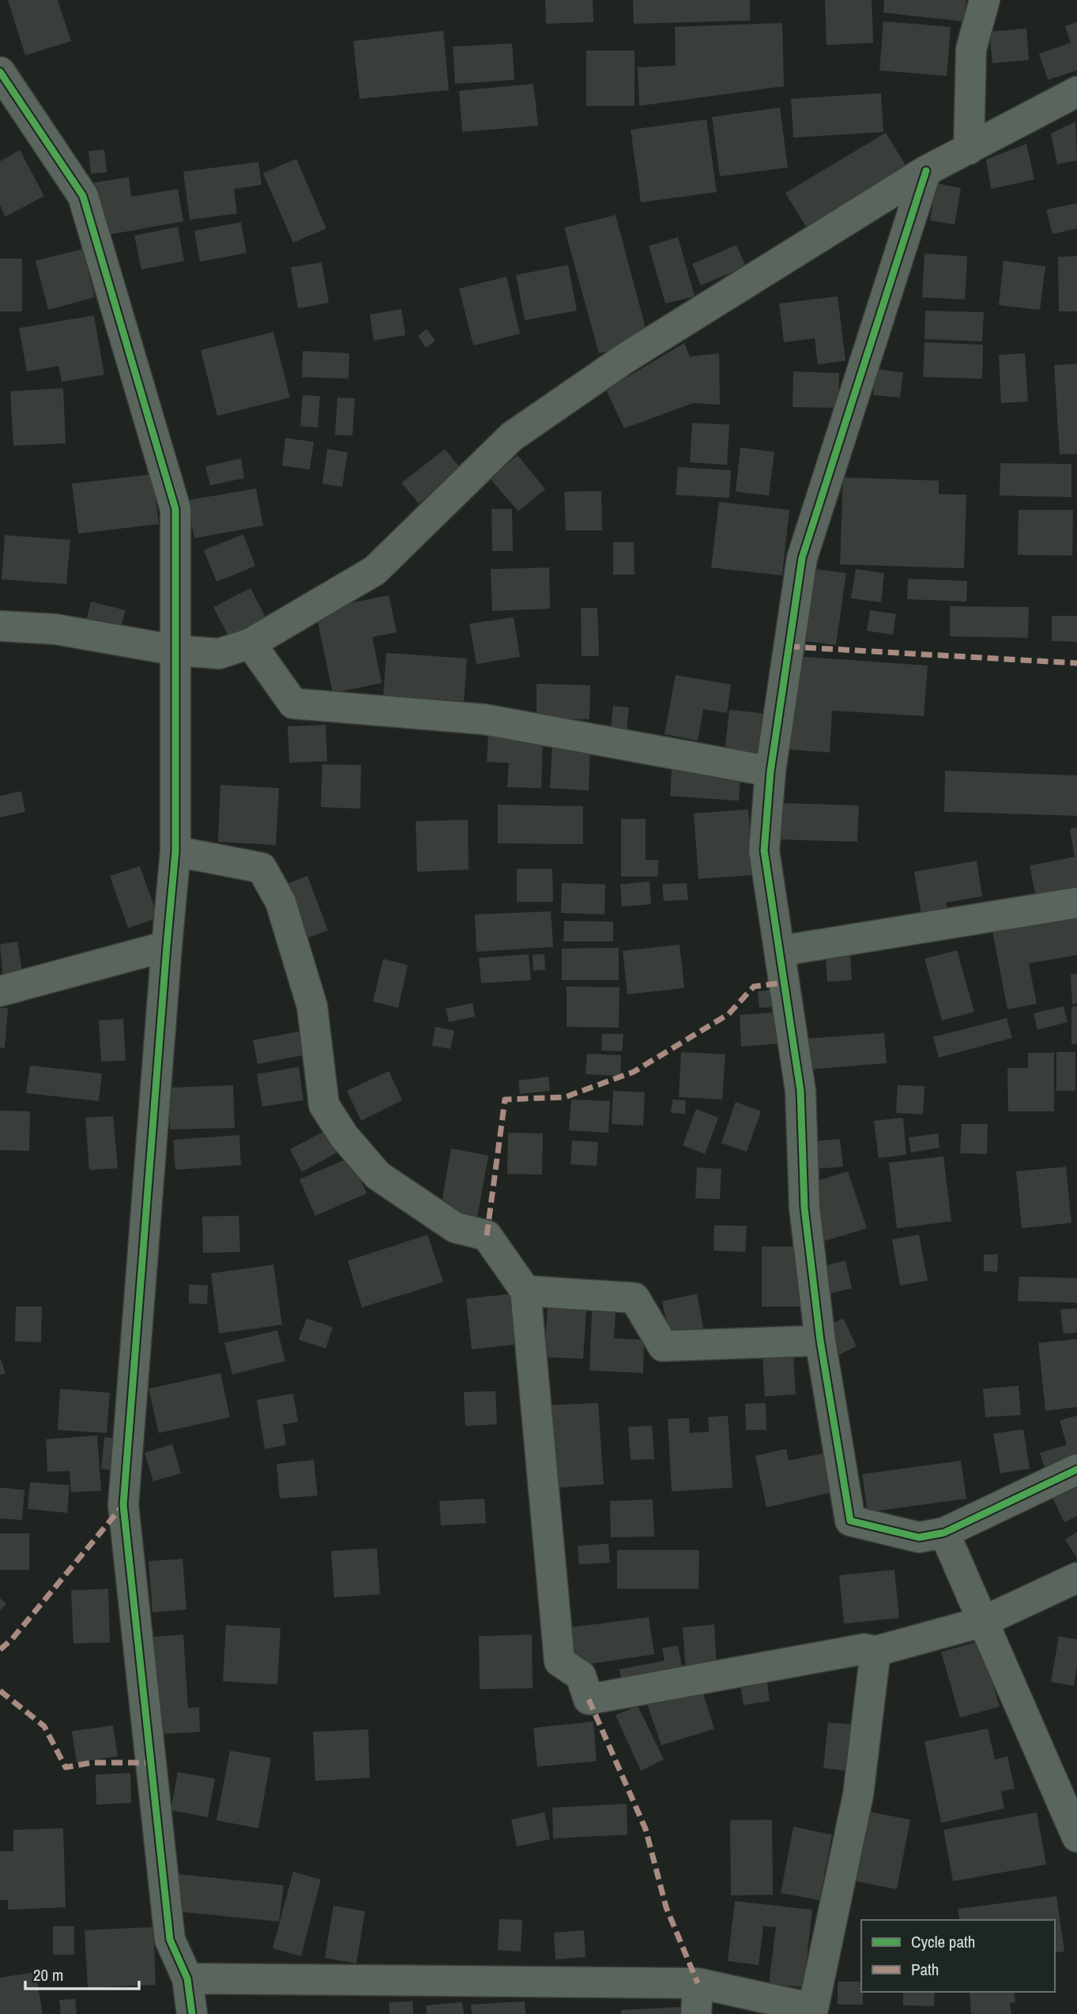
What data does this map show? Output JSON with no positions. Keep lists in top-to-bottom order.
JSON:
{
  "legend": ["Cycle path", "Path"],
  "scale_bar": "20 m"
}
